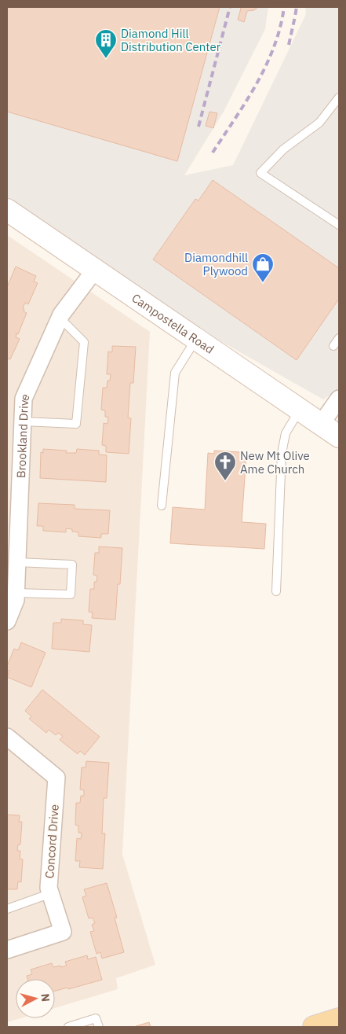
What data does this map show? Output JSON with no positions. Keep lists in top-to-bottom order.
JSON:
{
  "streets": {
    "main road": ["Campostella Road"],
    "street": ["Brookland Drive", "Concord Drive"]
  },
  "crossings": [
    ["Campostella Road", "Brookland Drive"]
  ],
  "places": {
    "building": ["Diamond Hill Distribution Center"],
    "shop": ["Diamondhill Plywood"],
    "church": ["New Mt Olive Ame Church"]
  },
  "north": "right"
}
